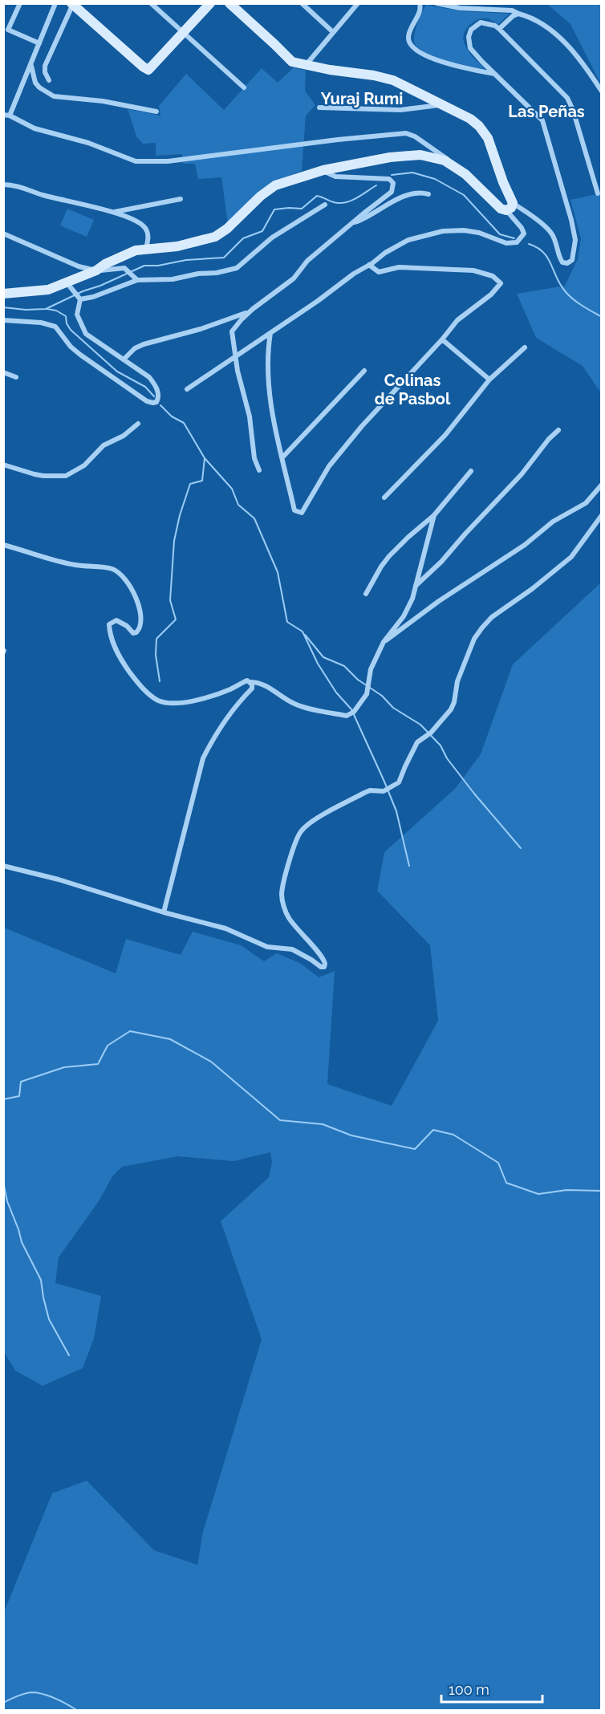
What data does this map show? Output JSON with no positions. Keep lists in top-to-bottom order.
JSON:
{
  "districts": ["Yuraj Rumi", "Las Peñas", "Colinas de Pasbol"],
  "scale_bar": "100 m"
}
